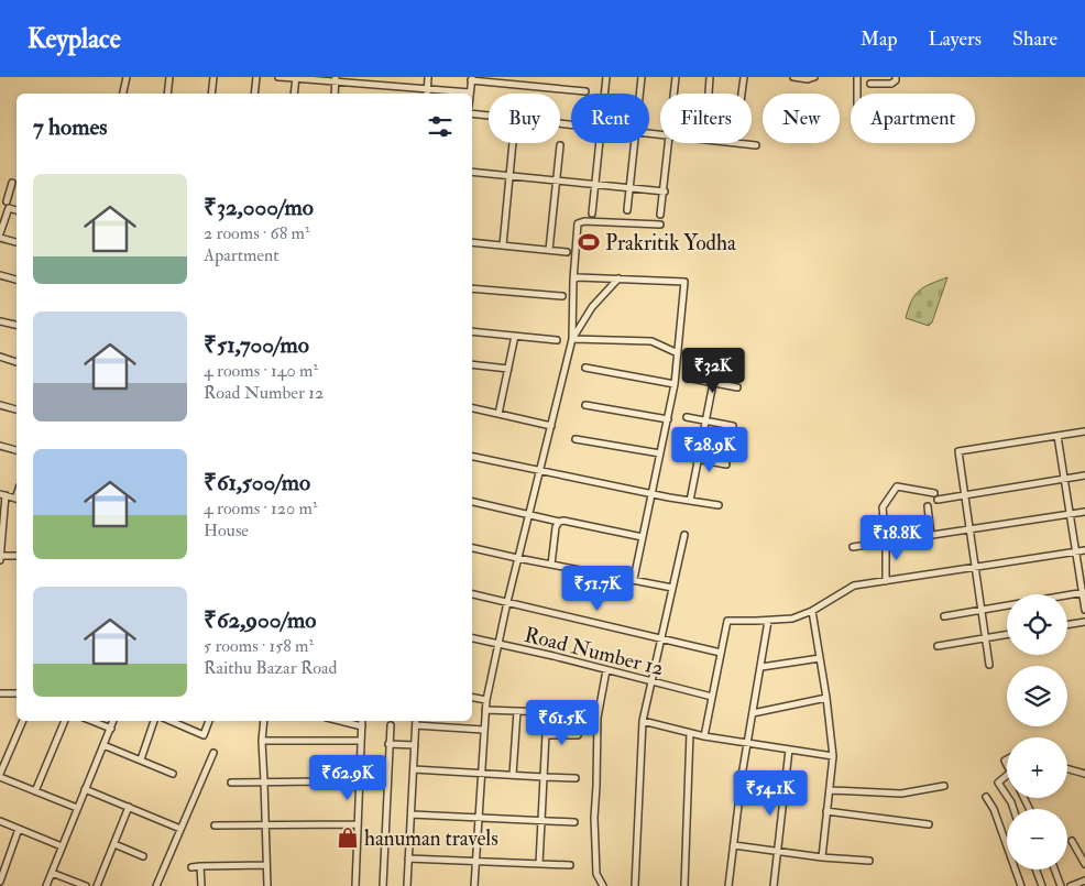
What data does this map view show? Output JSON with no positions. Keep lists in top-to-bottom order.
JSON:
{
  "streets": {
    "street": ["Road Number 12"]
  },
  "places": {
    "sports": ["Prakritik Yodha"],
    "shop": ["hanuman travels"]
  },
  "page": {
    "header": "Keyplace",
    "nav": ["Map", "Layers", "Share"],
    "chip": [
      "Buy",
      "Rent",
      "Filters",
      "New",
      "Apartment"
    ],
    "heading": "7 homes",
    "list": [
      {
        "name": "₹32,000/mo",
        "note": "2 rooms · 68 m² · Apartment"
      },
      {
        "name": "₹51,700/mo",
        "note": "4 rooms · 140 m² · Road Number 12"
      },
      {
        "name": "₹61,500/mo",
        "note": "4 rooms · 120 m² · House"
      },
      {
        "name": "₹62,900/mo",
        "note": "5 rooms · 158 m² · Raithu Bazar Road"
      }
    ],
    "price": [
      "₹32K",
      "₹28.9K",
      "₹18.8K",
      "₹51.7K",
      "₹61.5K",
      "₹62.9K",
      "₹54.1K"
    ],
    "map_buttons": ["+", "−"]
  }
}
